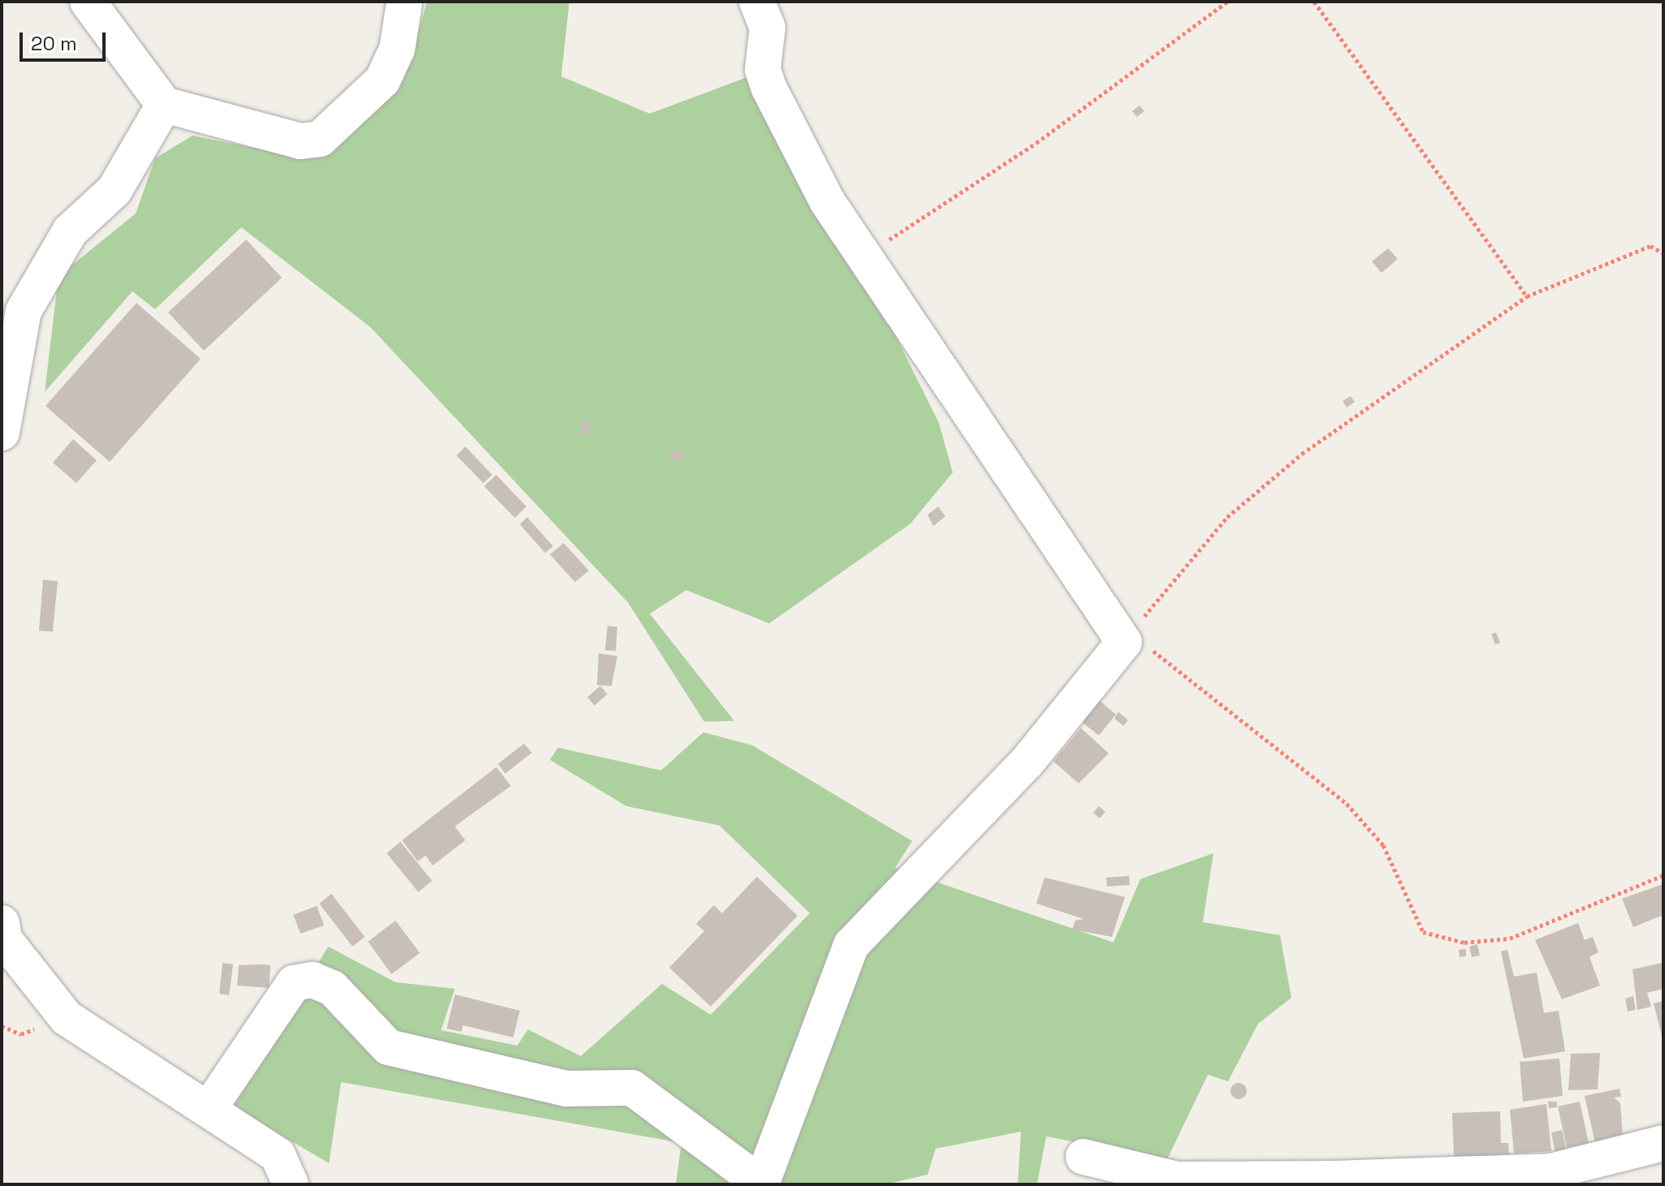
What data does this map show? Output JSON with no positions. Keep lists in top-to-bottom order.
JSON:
{
  "scale_bar": "20 m"
}
